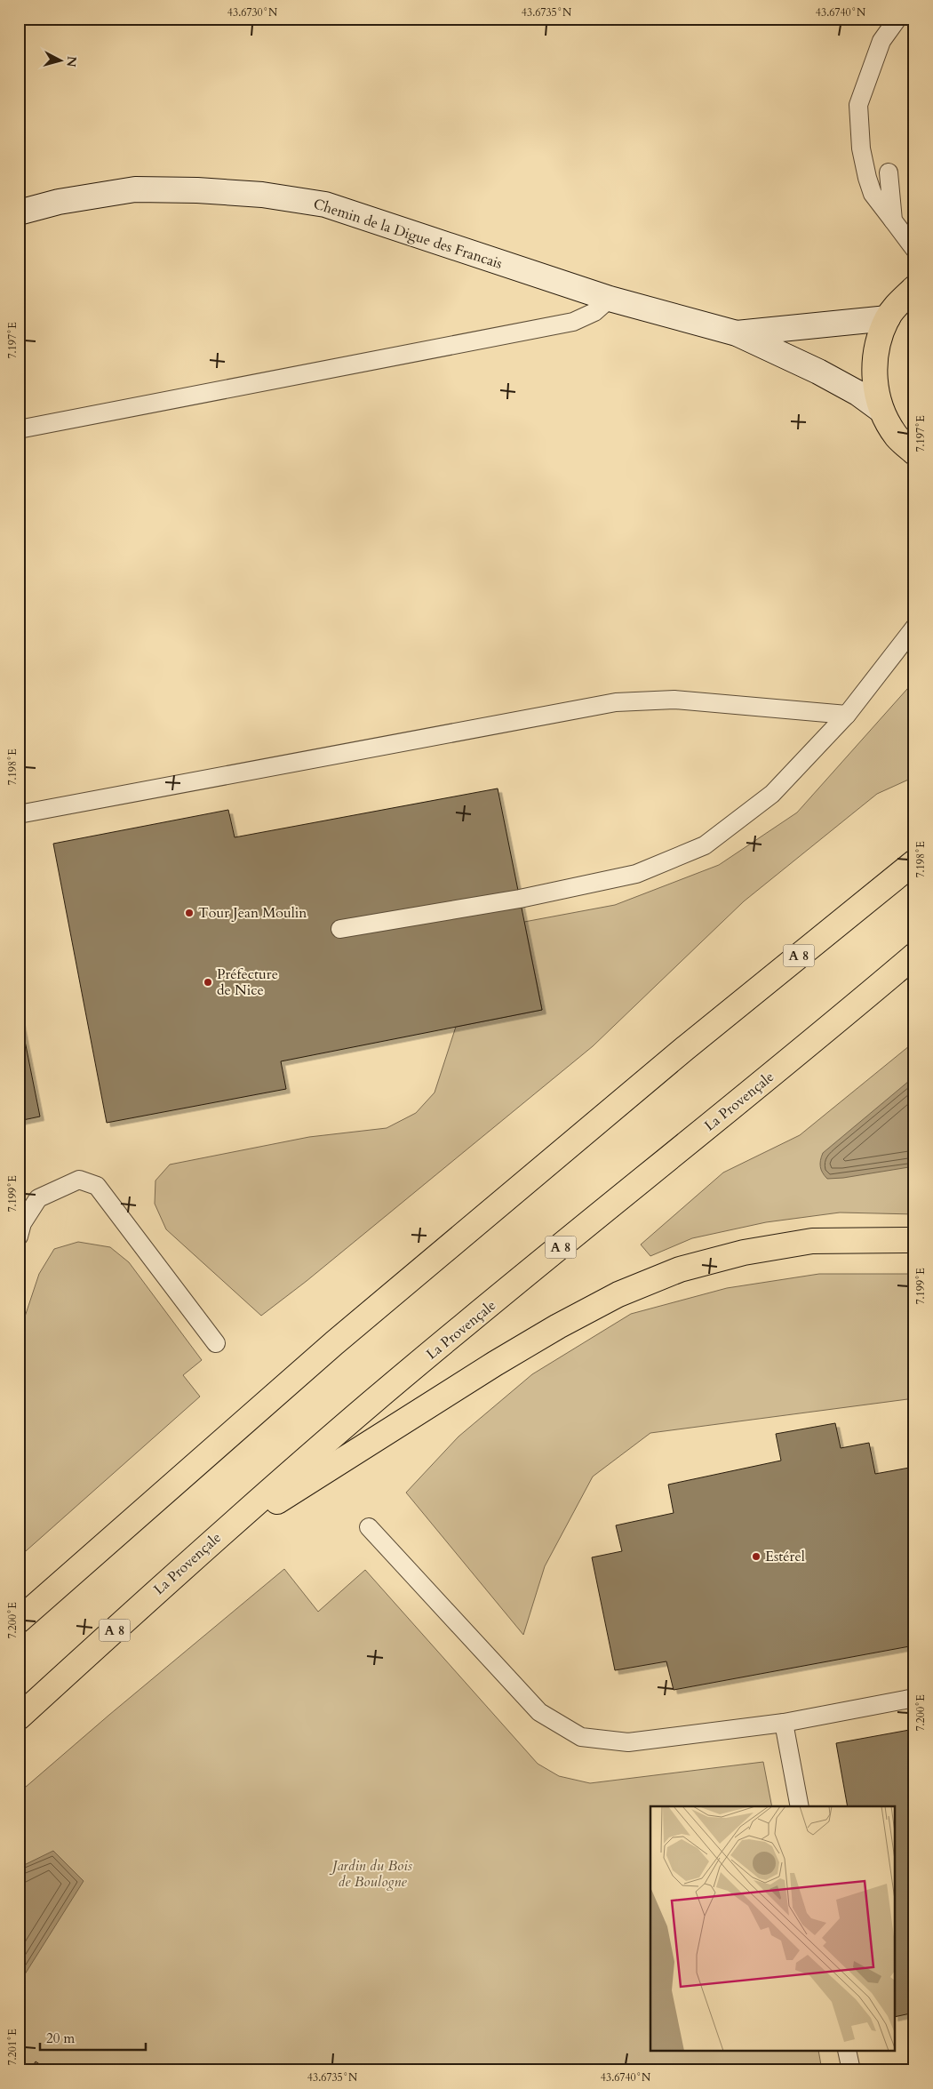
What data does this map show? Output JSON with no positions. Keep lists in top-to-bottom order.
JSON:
{
  "streets": {
    "main road": ["Chemin de la Digue des Francais", "A 8", "La Provençale"]
  },
  "parks": ["Jardin du Bois de Boulogne"],
  "places": ["Tour Jean Moulin", "Préfecture de Nice", "Estérel"],
  "scale_bar": "20 m",
  "north": "right",
  "coordinates": [
    "43.6730°N",
    "43.6735°N",
    "43.6740°N",
    "7.197°E",
    "7.198°E",
    "7.199°E",
    "7.200°E",
    "7.201°E"
  ]
}
